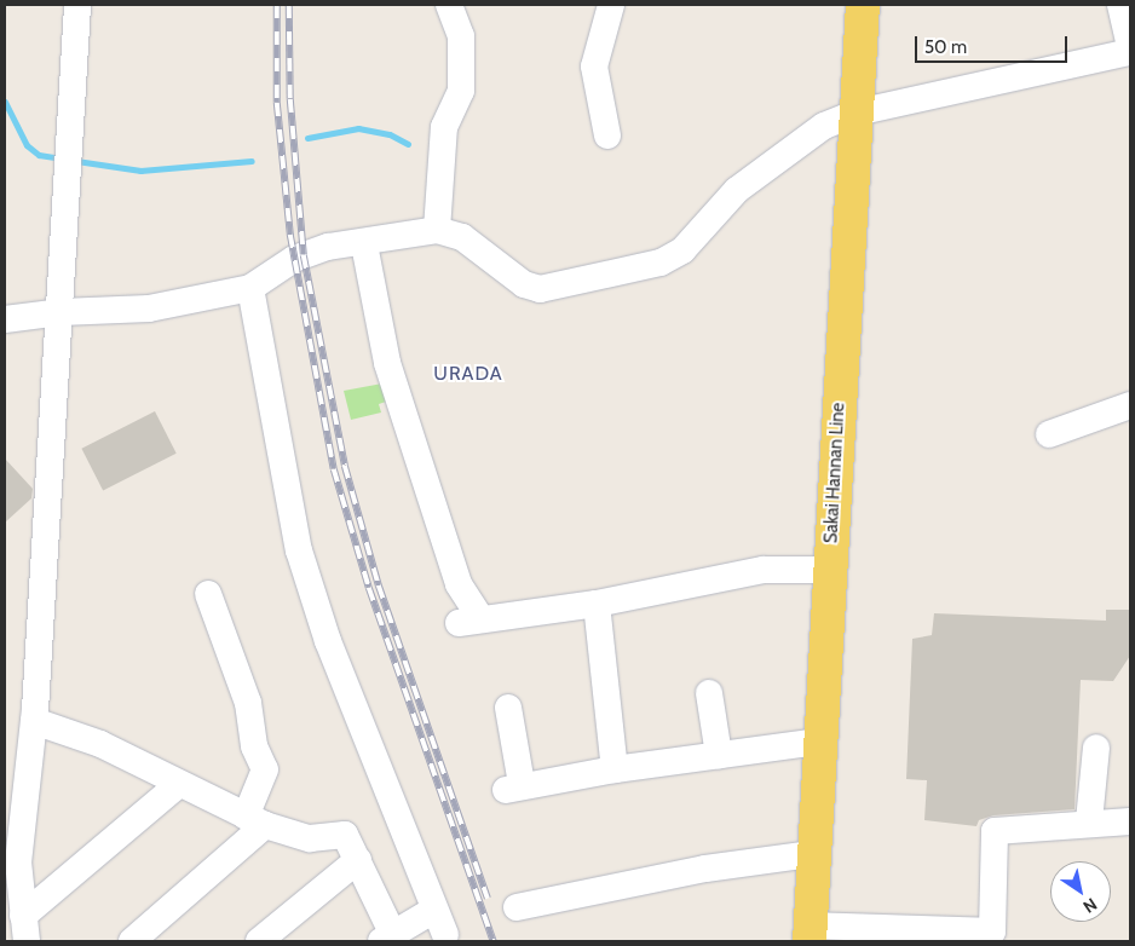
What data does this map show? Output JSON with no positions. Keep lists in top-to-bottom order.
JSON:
{
  "streets": {
    "main road": ["Sakai Hannan Line"]
  },
  "districts": ["URADA"],
  "scale_bar": "50 m",
  "north": "bottom right"
}
